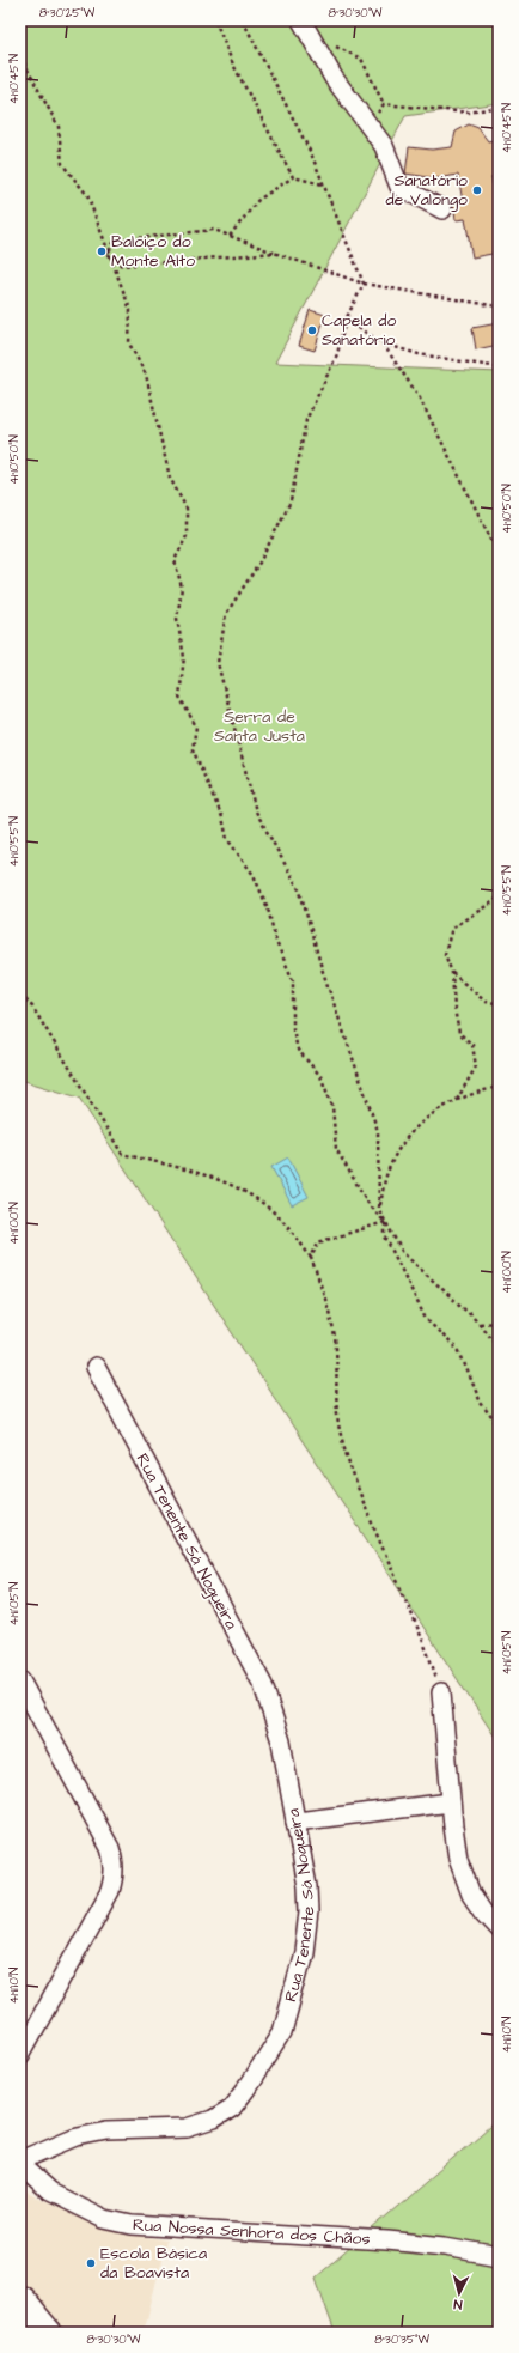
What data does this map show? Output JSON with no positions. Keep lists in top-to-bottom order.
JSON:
{
  "streets": {
    "street": ["Rua Tenente Sá Nogueira", "Rua Nossa Senhora dos Chãos"]
  },
  "parks": ["Serra de Santa Justa"],
  "places": [
    "Sanatório de Valongo",
    "Baloiço do Monte Alto",
    "Capela do Sanatório",
    "Escola Básica da Boavista"
  ],
  "north": "bottom",
  "coordinates": [
    "8°30'25\"W",
    "8°30'30\"W",
    "41°10'45\"N",
    "41°10'50\"N",
    "41°10'55\"N",
    "41°11'00\"N",
    "41°11'05\"N",
    "41°11'10\"N",
    "8°30'35\"W"
  ]
}
